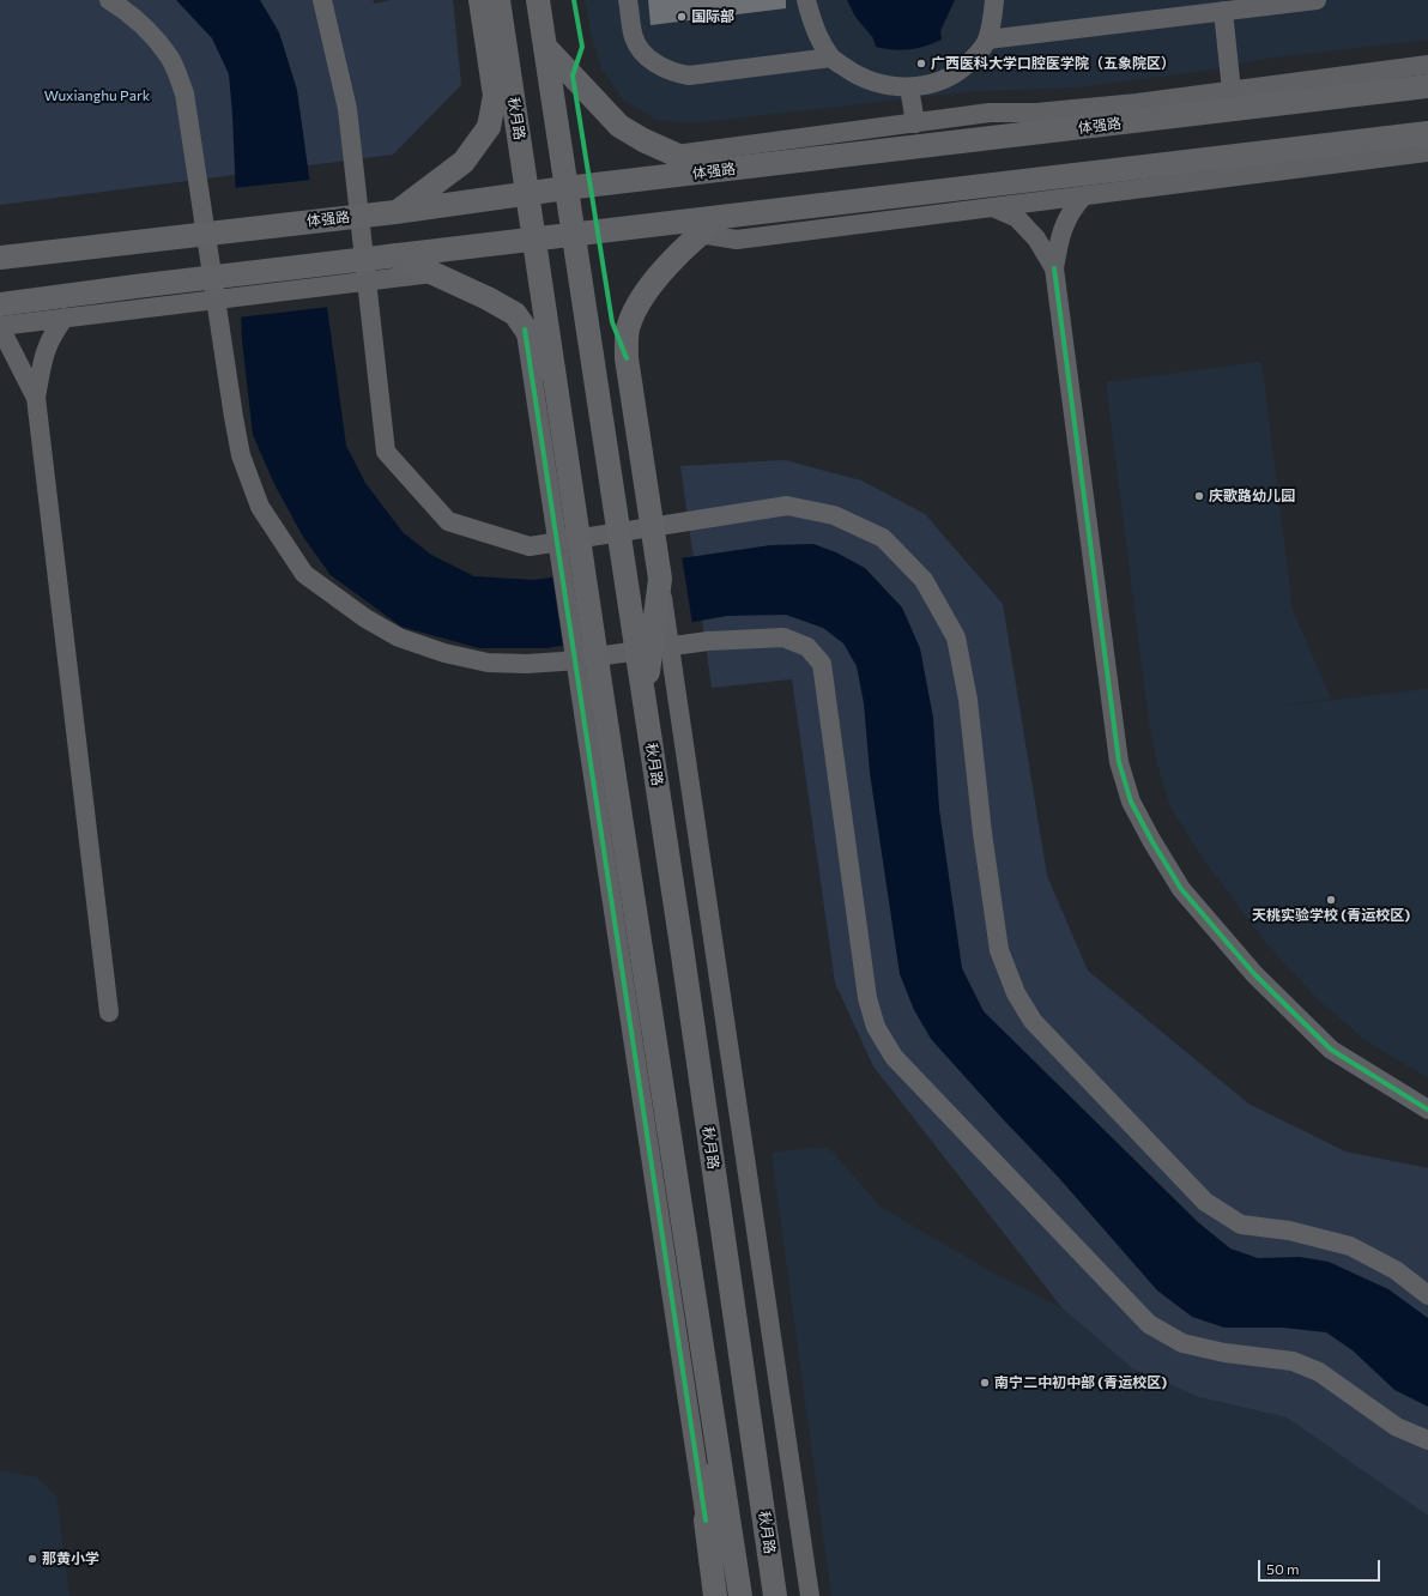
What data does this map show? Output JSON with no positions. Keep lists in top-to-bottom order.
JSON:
{
  "streets": {
    "main road": ["秋月路", "体强路"]
  },
  "crossings": [
    ["秋月路", "体强路"]
  ],
  "parks": ["Wuxianghu Park"],
  "places": [
    "国际部",
    "广西医科大学口腔医学院（五象院区）",
    "庆歌路幼儿园",
    "天桃实验学校 (青运校区)",
    "南宁二中初中部 (青运校区)",
    "那黄小学"
  ],
  "scale_bar": "50 m"
}
